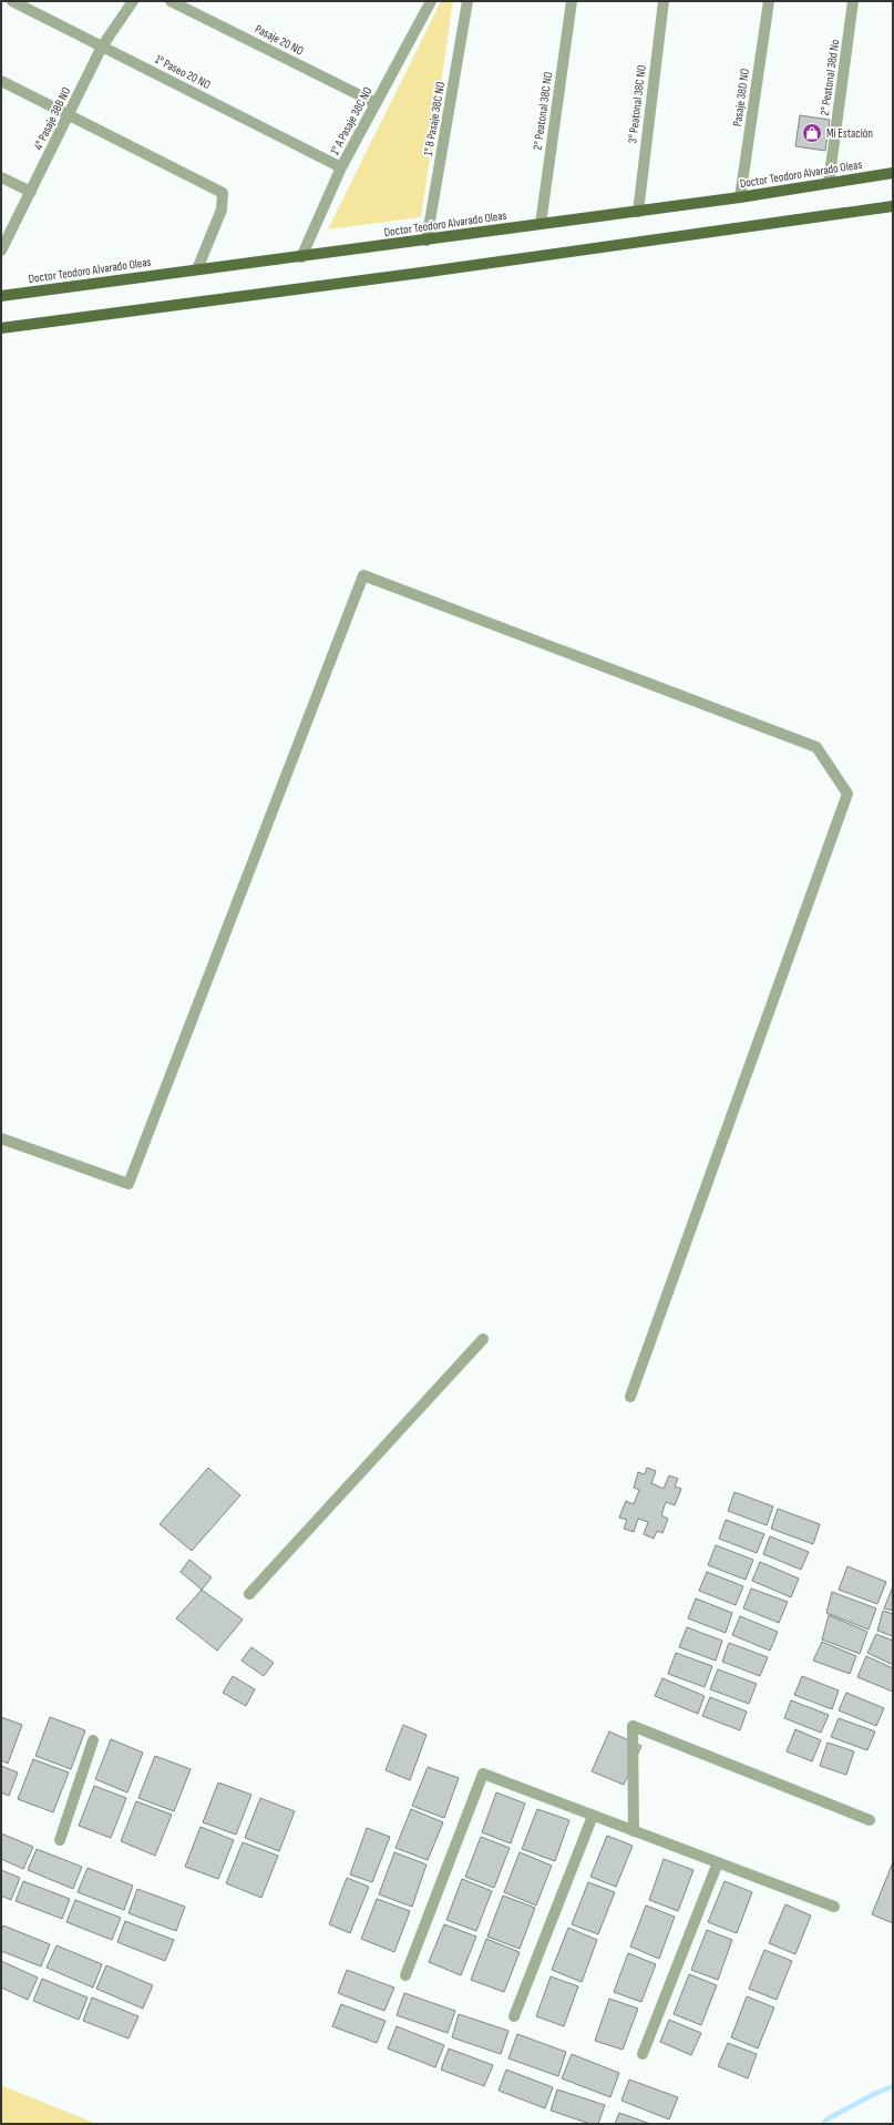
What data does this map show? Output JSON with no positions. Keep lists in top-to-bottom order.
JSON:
{
  "streets": {
    "main road": ["Doctor Teodoro Alvarado Oleas"],
    "street": [
      "Pasaje 20 NO",
      "1° Paseo 20 NO",
      "2° Peatonal 38d No",
      "Pasaje 38D NO",
      "3° Peatonal 38C NO",
      "2° Peatonal 38C NO",
      "4° Pasaje 38B NO",
      "1° B Pasaje 38C NO",
      "1° A Pasaje 38C NO"
    ]
  },
  "crossings": [
    ["Pasaje 20 NO", "1° A Pasaje 38C NO"],
    ["1° Paseo 20 NO", "4° Pasaje 38B NO"],
    ["1° Paseo 20 NO", "1° A Pasaje 38C NO"],
    ["2° Peatonal 38d No", "Doctor Teodoro Alvarado Oleas"],
    ["Pasaje 38D NO", "Doctor Teodoro Alvarado Oleas"],
    ["3° Peatonal 38C NO", "Doctor Teodoro Alvarado Oleas"],
    ["2° Peatonal 38C NO", "Doctor Teodoro Alvarado Oleas"],
    ["1° B Pasaje 38C NO", "Doctor Teodoro Alvarado Oleas"],
    ["1° A Pasaje 38C NO", "Doctor Teodoro Alvarado Oleas"]
  ],
  "places": {
    "shop": ["Mi Estación"]
  }
}
